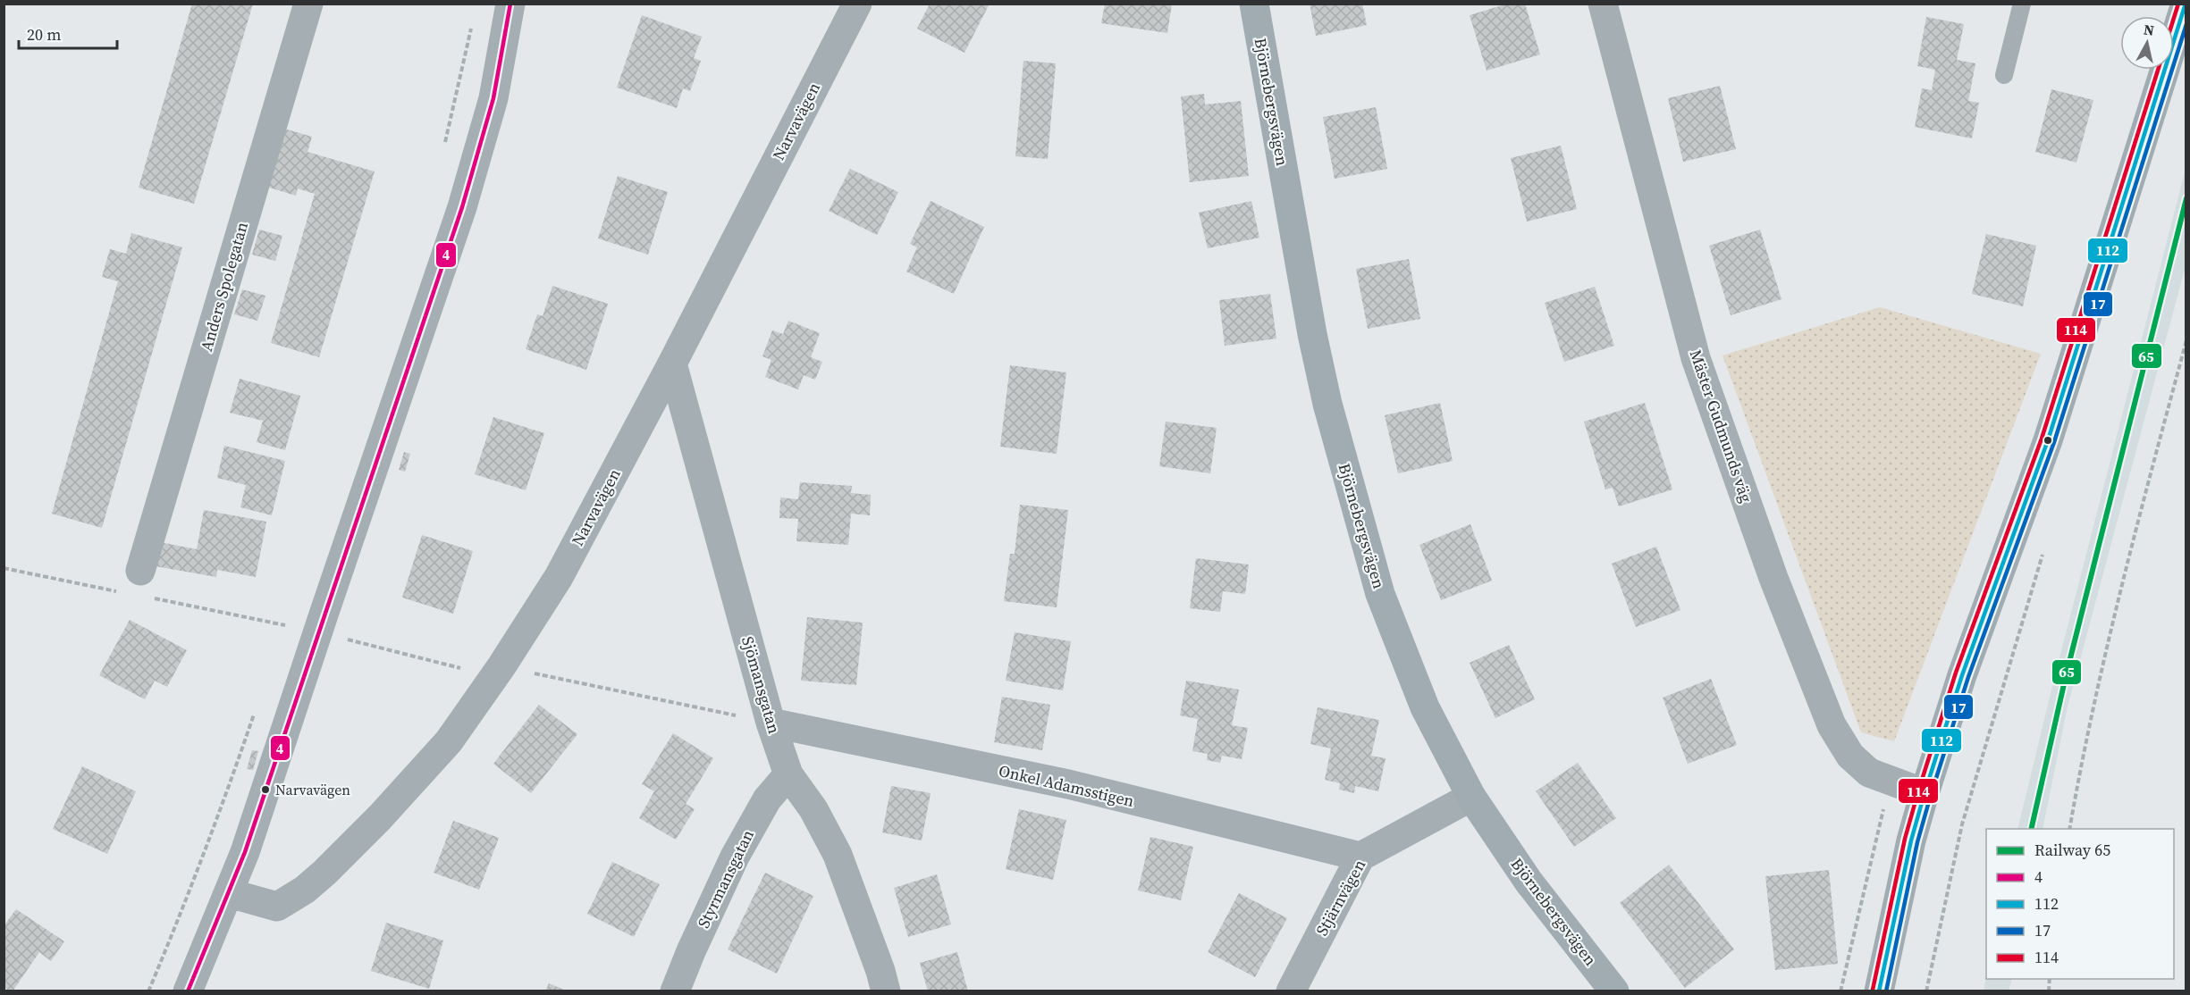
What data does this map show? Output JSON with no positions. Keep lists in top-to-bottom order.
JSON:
{
  "streets": {
    "street": [
      "Björnebergsvägen",
      "Narvavägen",
      "Anders Spolegatan",
      "Mäster Gudmunds väg",
      "Sjömansgatan",
      "Onkel Adamsstigen",
      "Styrmansgatan",
      "Stjärnvägen"
    ]
  },
  "crossings": [
    ["Björnebergsvägen", "Stjärnvägen"],
    ["Narvavägen", "Sjömansgatan"],
    ["Sjömansgatan", "Onkel Adamsstigen"],
    ["Sjömansgatan", "Styrmansgatan"],
    ["Onkel Adamsstigen", "Stjärnvägen"]
  ],
  "places": ["Narvavägen"],
  "lines": [
    "transit line 4",
    "transit line 112",
    "transit line 114",
    "transit line 17",
    "rail line 65"
  ],
  "legend": [
    "Railway 65",
    "4",
    "112",
    "17",
    "114"
  ],
  "scale_bar": "20 m",
  "north": "top"
}
